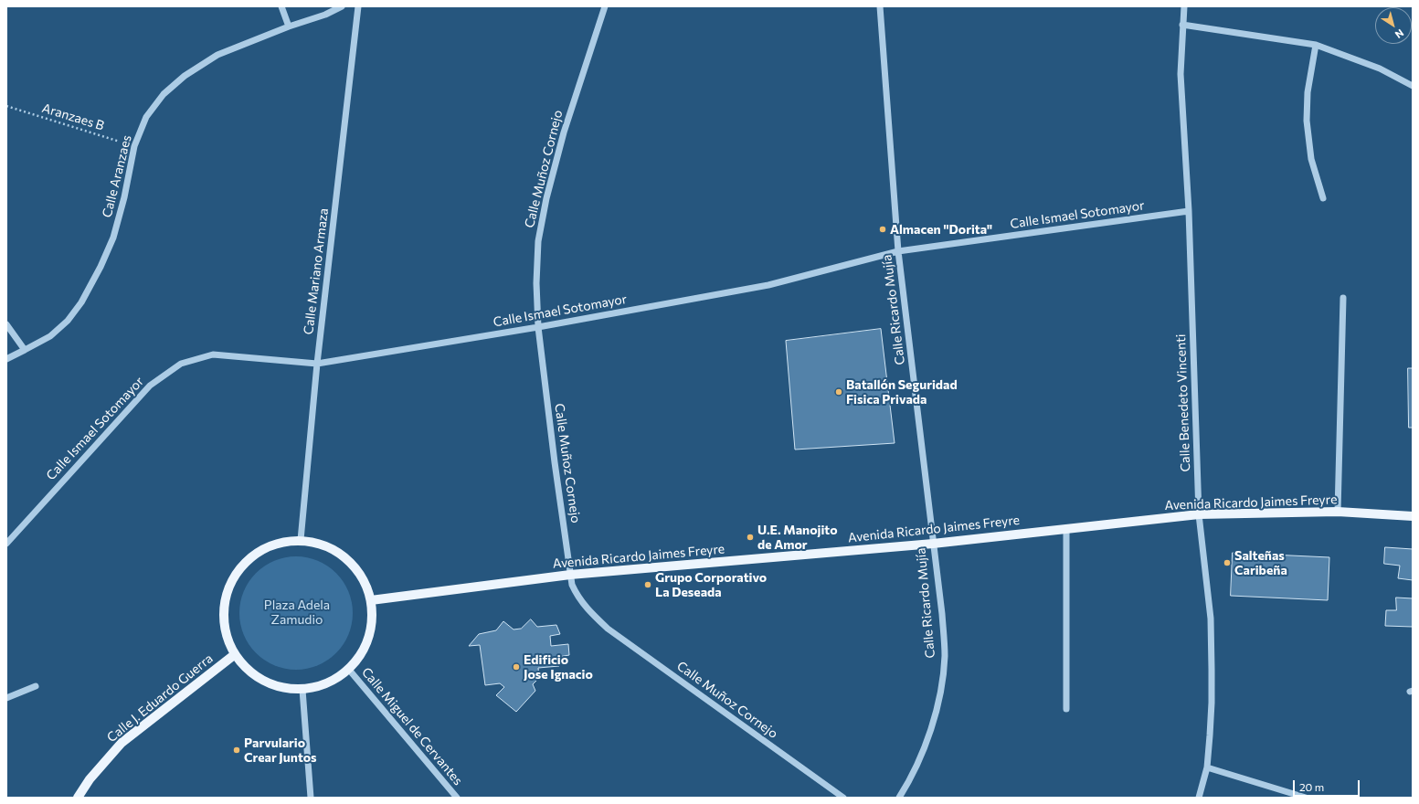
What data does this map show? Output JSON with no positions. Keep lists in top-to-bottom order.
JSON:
{
  "streets": {
    "main road": ["Avenida Ricardo Jaimes Freyre", "Calle J. Eduardo Guerra"],
    "street": [
      "Calle Muñoz Cornejo",
      "Calle Aranzaes",
      "Calle Ismael Sotomayor",
      "Calle Mariano Armaza",
      "Calle Ricardo Mujía",
      "Calle Benedeto Vincenti",
      "Calle Miguel de Cervantes"
    ],
    "path": ["Aranzaes B"]
  },
  "crossings": [
    ["Aranzaes B", "Calle Aranzaes"],
    ["Calle Muñoz Cornejo", "Calle Ismael Sotomayor"],
    ["Calle Muñoz Cornejo", "Avenida Ricardo Jaimes Freyre"],
    ["Calle Ismael Sotomayor", "Calle Mariano Armaza"],
    ["Calle Ismael Sotomayor", "Calle Ricardo Mujía"],
    ["Calle Ismael Sotomayor", "Calle Benedeto Vincenti"],
    ["Calle Ricardo Mujía", "Avenida Ricardo Jaimes Freyre"],
    ["Calle Benedeto Vincenti", "Avenida Ricardo Jaimes Freyre"]
  ],
  "parks": ["Plaza Adela Zamudio"],
  "places": [
    "Almacen \"Dorita\"",
    "Batallón Seguridad Fisica Privada",
    "U.E. Manojito de Amor",
    "Salteñas Caribeña",
    "Grupo Corporativo La Deseada",
    "Edificio Jose Ignacio",
    "Parvulario Crear Juntos"
  ],
  "scale_bar": "20 m",
  "north": "bottom right"
}
